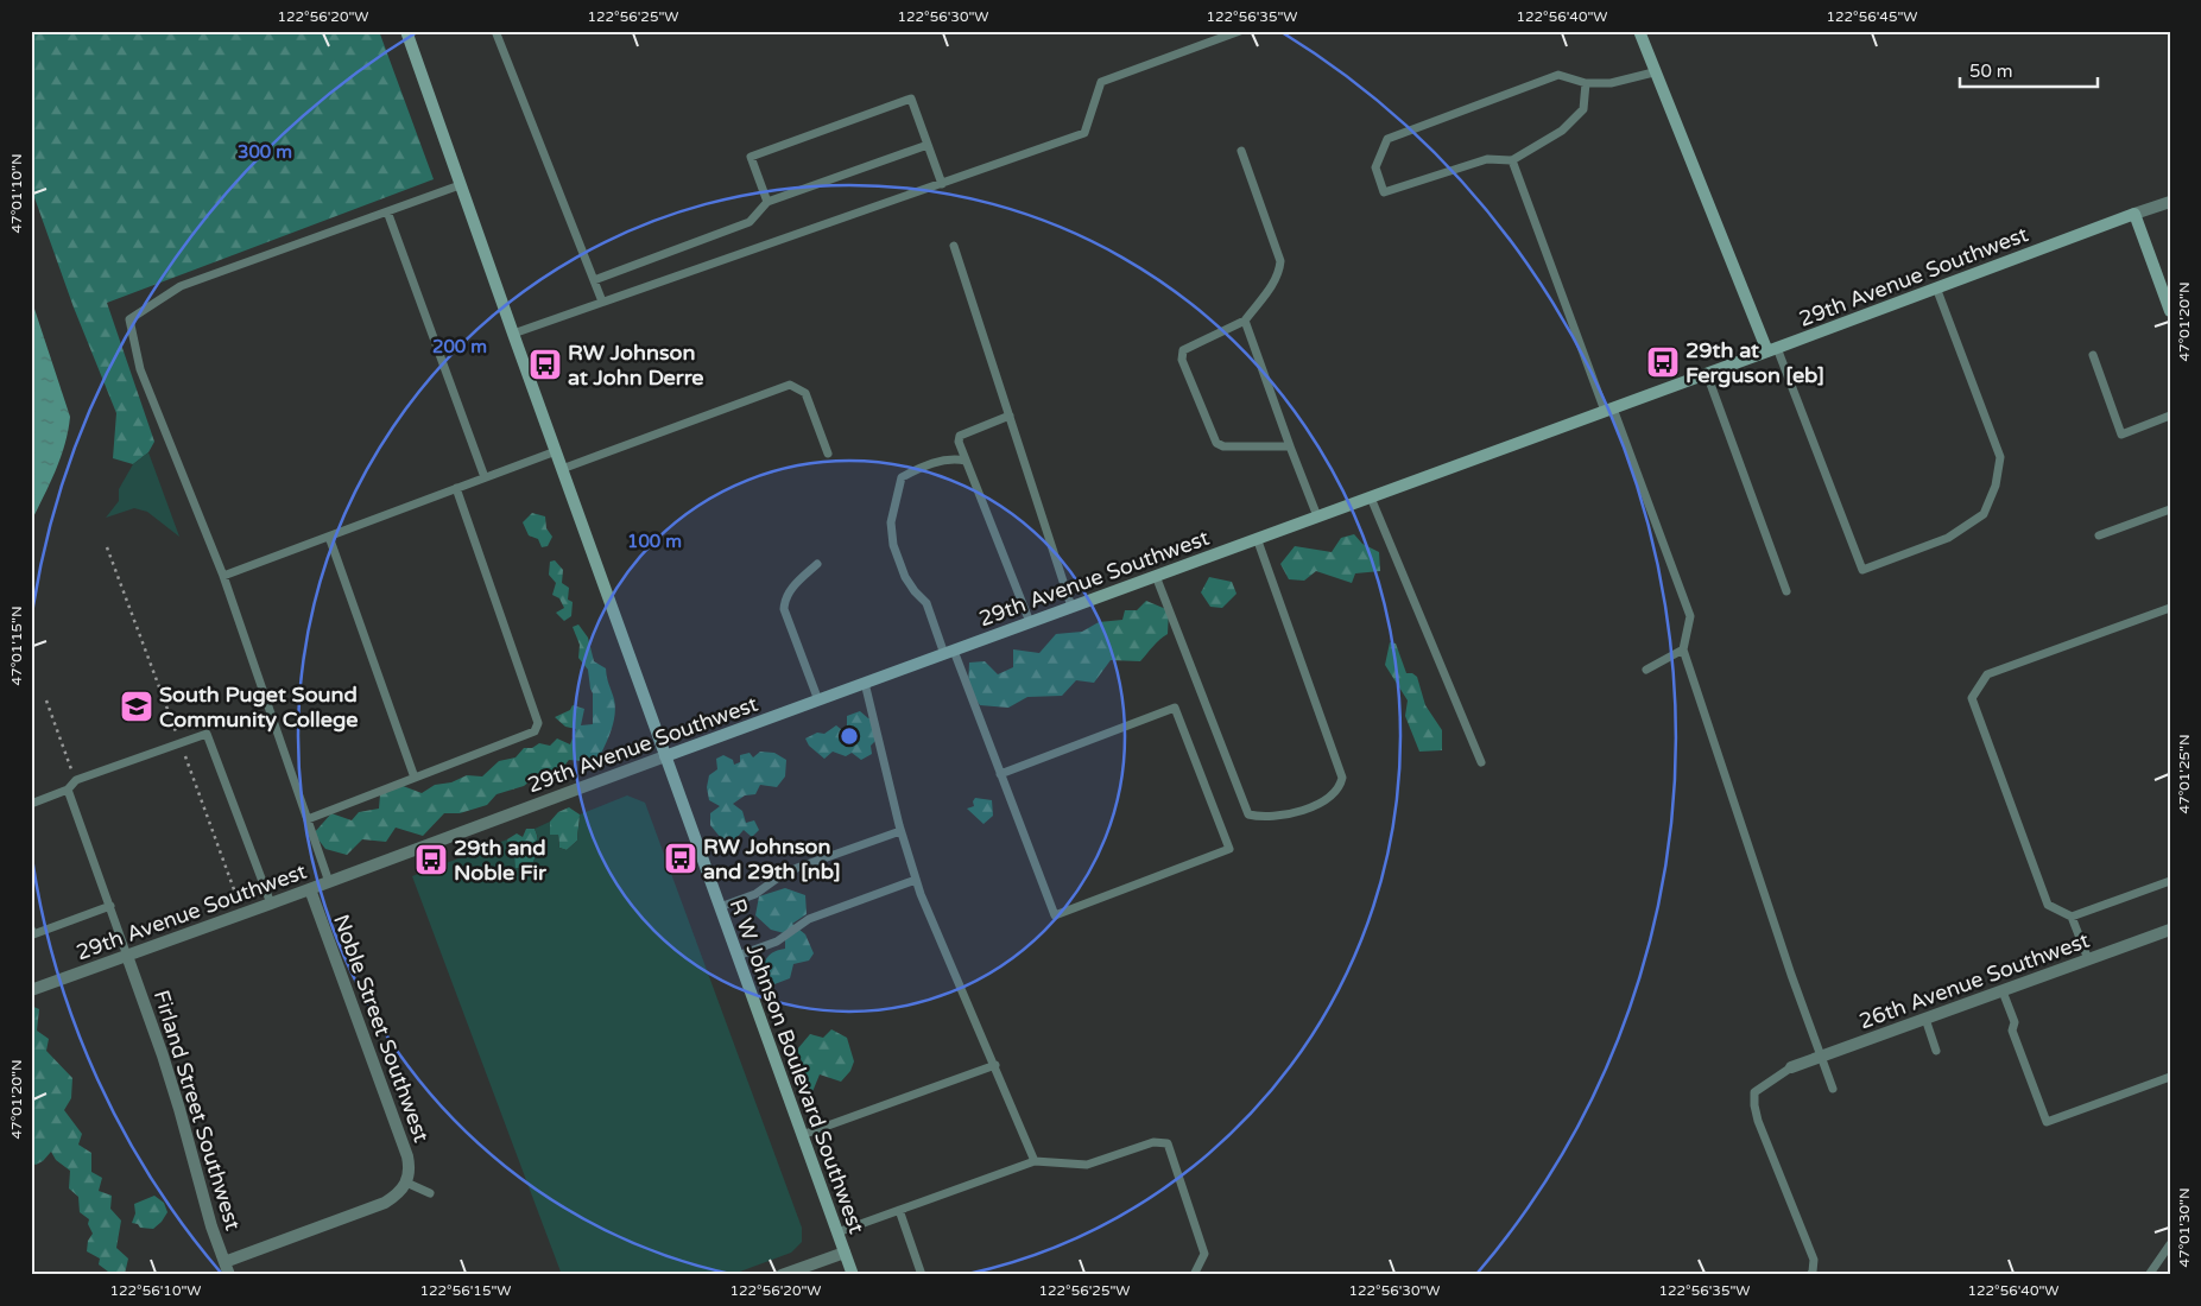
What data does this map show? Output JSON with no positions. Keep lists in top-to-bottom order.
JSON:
{
  "streets": {
    "street": [
      "29th Avenue Southwest",
      "26th Avenue Southwest",
      "Noble Street Southwest",
      "R W Johnson Boulevard Southwest",
      "Firland Street Southwest"
    ]
  },
  "crossings": [
    ["29th Avenue Southwest", "Noble Street Southwest"],
    ["29th Avenue Southwest", "R W Johnson Boulevard Southwest"],
    ["29th Avenue Southwest", "Firland Street Southwest"]
  ],
  "places": {
    "bus stop": [
      "29th at Ferguson [eb]",
      "RW Johnson at John Derre",
      "RW Johnson and 29th [nb]",
      "29th and Noble Fir"
    ],
    "school or university": ["South Puget Sound Community College"]
  },
  "scale_bar": "50 m",
  "coordinates": [
    "122°56'20\"W",
    "122°56'25\"W",
    "122°56'30\"W",
    "122°56'35\"W",
    "122°56'40\"W",
    "122°56'45\"W",
    "47°01'10\"N",
    "47°01'20\"N",
    "47°01'15\"N",
    "47°01'25\"N",
    "47°01'30\"N",
    "122°56'10\"W",
    "122°56'15\"W"
  ],
  "rings": ["300 m", "200 m", "100 m"]
}
